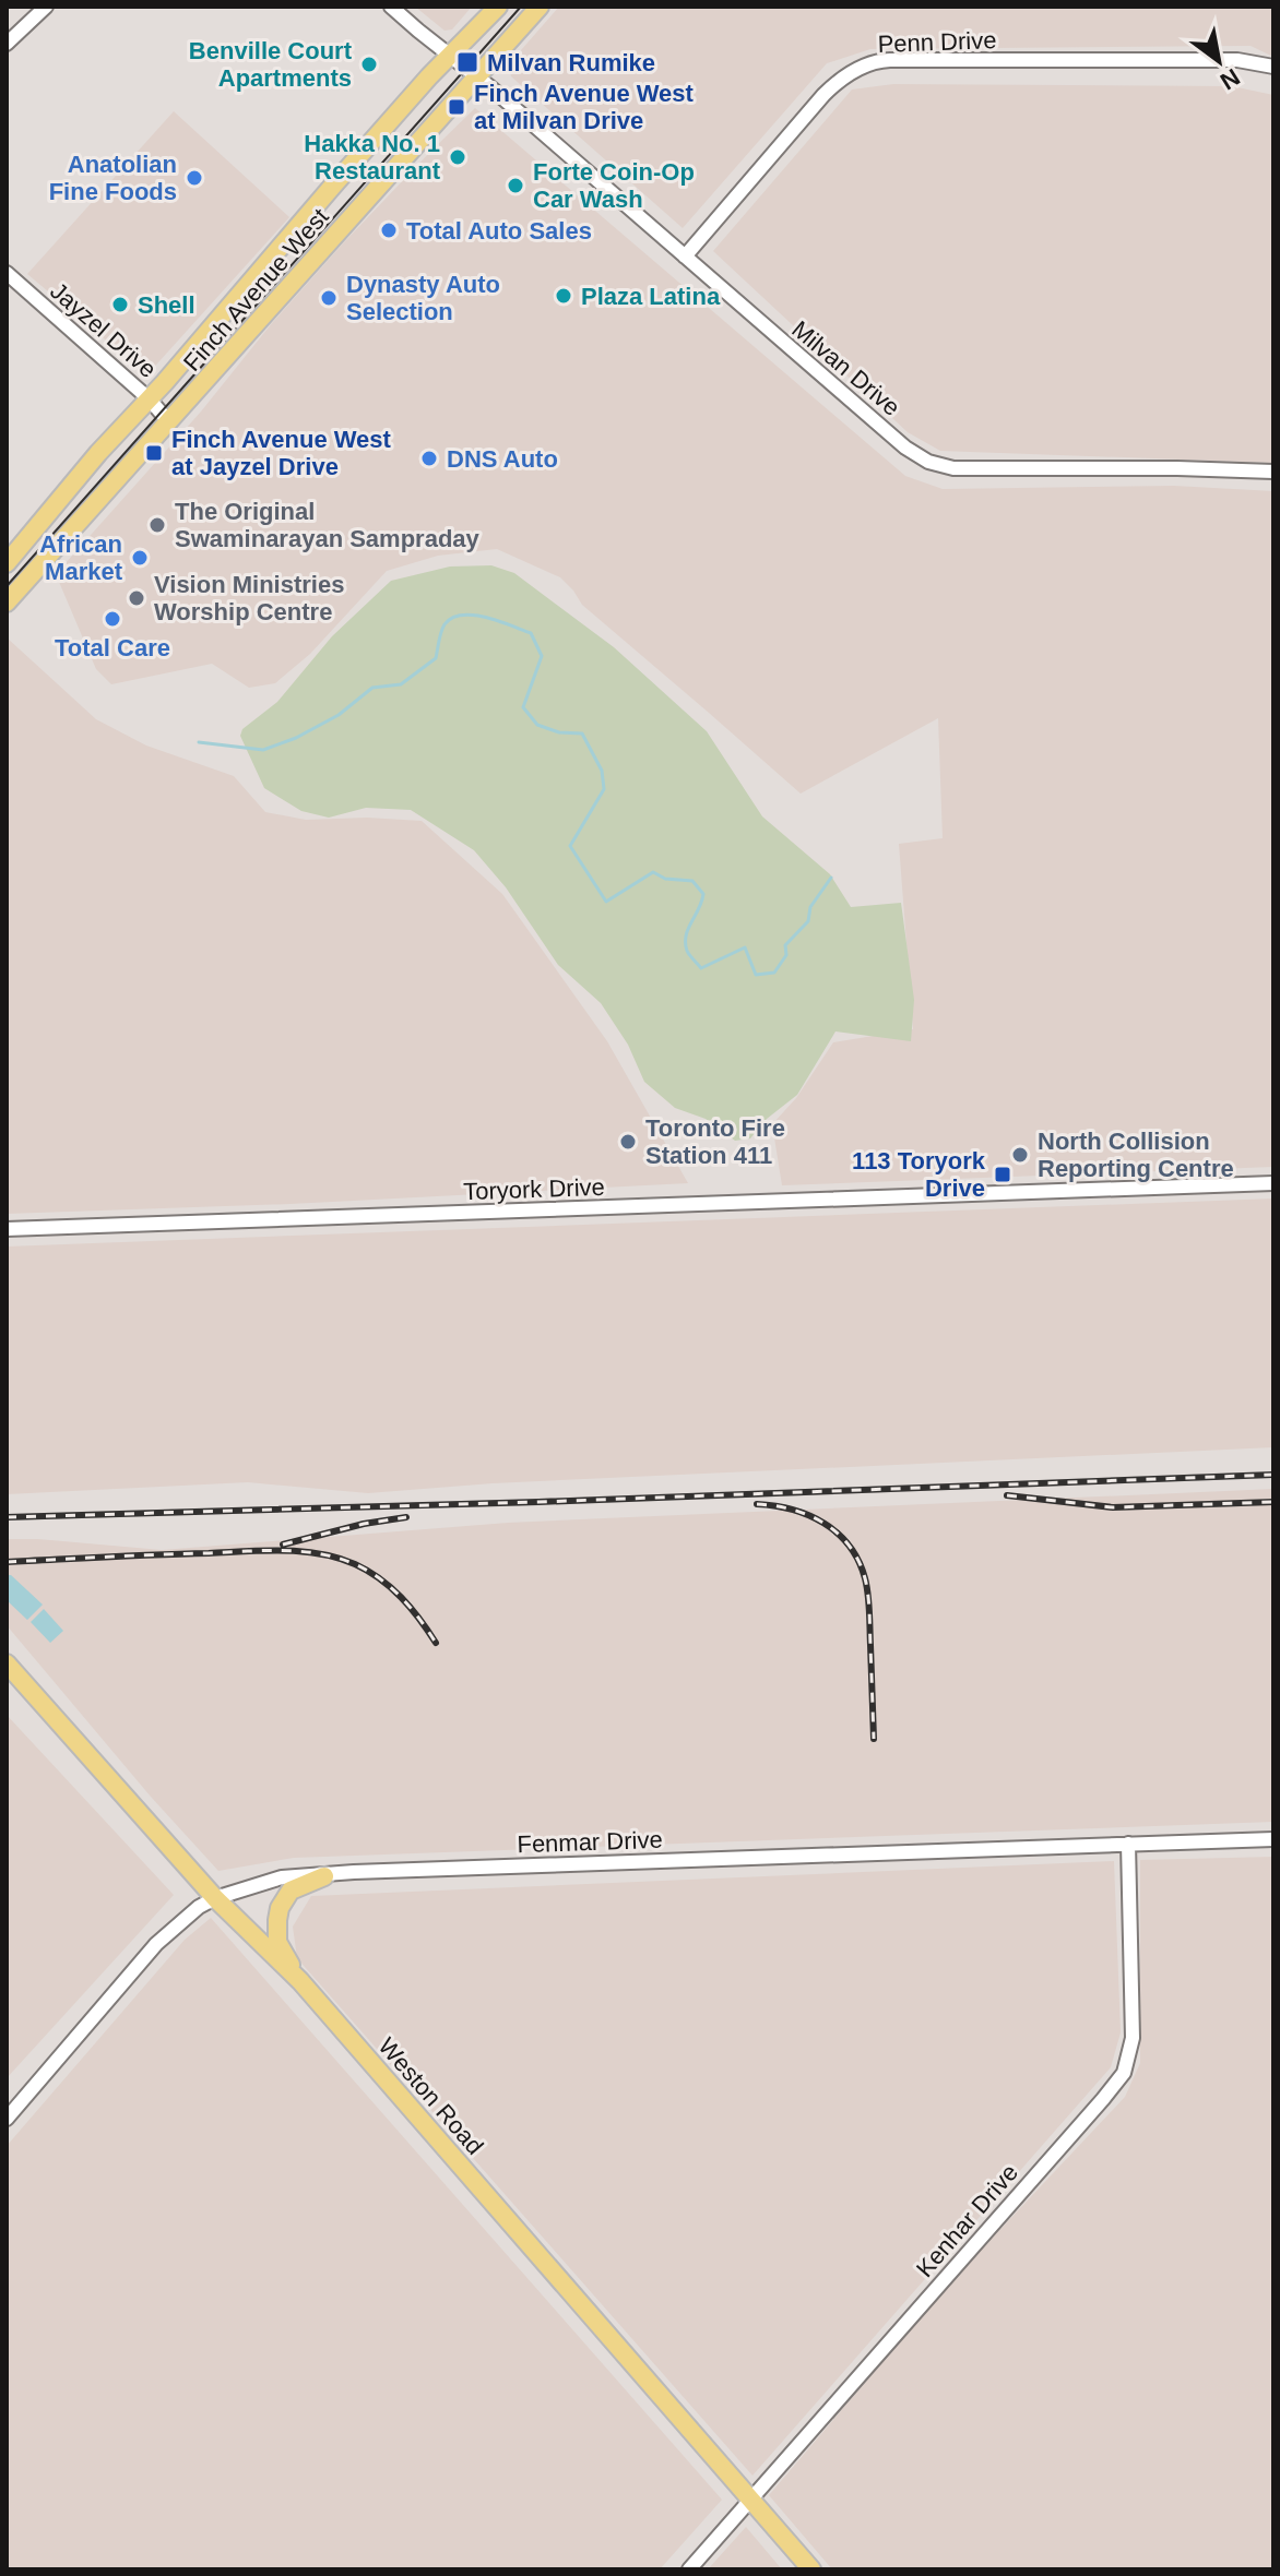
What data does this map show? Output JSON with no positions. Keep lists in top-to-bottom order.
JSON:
{
  "streets": {
    "main road": ["Finch Avenue West", "Weston Road"],
    "street": [
      "Penn Drive",
      "Jayzel Drive",
      "Milvan Drive",
      "Toryork Drive",
      "Fenmar Drive",
      "Kenhar Drive"
    ]
  },
  "crossings": [
    ["Penn Drive", "Milvan Drive"],
    ["Finch Avenue West", "Jayzel Drive"],
    ["Finch Avenue West", "Milvan Drive"],
    ["Fenmar Drive", "Weston Road"],
    ["Fenmar Drive", "Kenhar Drive"],
    ["Weston Road", "Kenhar Drive"]
  ],
  "places": {
    "transit": [
      "Milvan Rumike",
      "Finch Avenue West at Milvan Drive",
      "Finch Avenue West at Jayzel Drive",
      "113 Toryork Drive"
    ],
    "other": [
      "Benville Court Apartments",
      "Hakka No. 1 Restaurant",
      "Anatolian Fine Foods",
      "Forte Coin-Op Car Wash",
      "Total Auto Sales",
      "Plaza Latina",
      "Dynasty Auto Selection",
      "Shell",
      "DNS Auto",
      "The Original Swaminarayan Sampraday",
      "African Market",
      "Vision Ministries Worship Centre",
      "Total Care",
      "Toronto Fire Station 411",
      "North Collision Reporting Centre"
    ]
  },
  "north": "bottom right"
}
